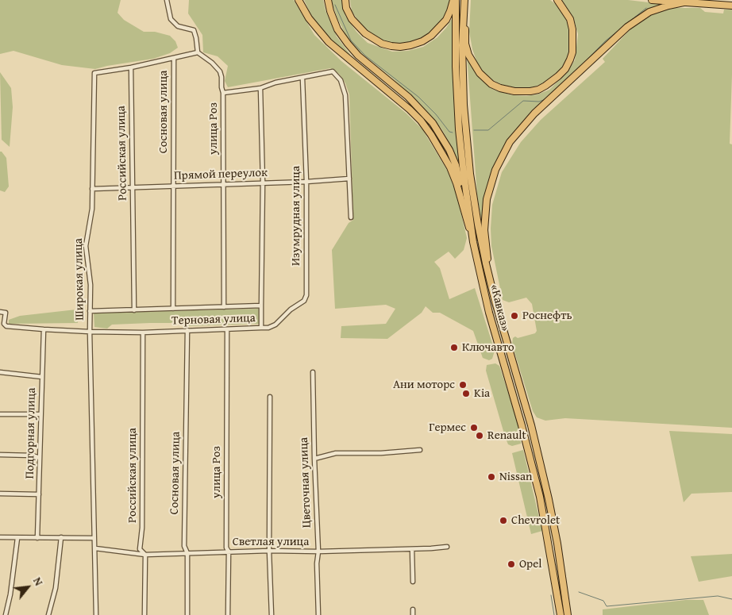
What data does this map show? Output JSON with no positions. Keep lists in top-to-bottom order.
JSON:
{
  "streets": {
    "main road": ["«Кавказ»"],
    "street": [
      "Сосновая улица",
      "улица Роз",
      "Российская улица",
      "Прямой переулок",
      "Изумрудная улица",
      "Широкая улица",
      "Терновая улица",
      "Подгорная улица",
      "Цветочная улица",
      "Светлая улица"
    ]
  },
  "crossings": [
    ["Сосновая улица", "Прямой переулок"],
    ["Сосновая улица", "Широкая улица"],
    ["Сосновая улица", "Терновая улица"],
    ["Сосновая улица", "Светлая улица"],
    ["улица Роз", "Прямой переулок"],
    ["улица Роз", "Широкая улица"],
    ["улица Роз", "Терновая улица"],
    ["улица Роз", "Светлая улица"],
    ["Российская улица", "Прямой переулок"],
    ["Российская улица", "Широкая улица"],
    ["Российская улица", "Терновая улица"],
    ["Российская улица", "Светлая улица"],
    ["Прямой переулок", "Изумрудная улица"],
    ["Прямой переулок", "Широкая улица"],
    ["Изумрудная улица", "Терновая улица"],
    ["Широкая улица", "Терновая улица"],
    ["Широкая улица", "Светлая улица"],
    ["Терновая улица", "Подгорная улица"],
    ["Цветочная улица", "Светлая улица"]
  ],
  "places": [
    "Роснефть",
    "Ключавто",
    "Ани моторс",
    "Kia",
    "Гермес",
    "Renault",
    "Nissan",
    "Chevrolet",
    "Opel"
  ],
  "north": "top right"
}
